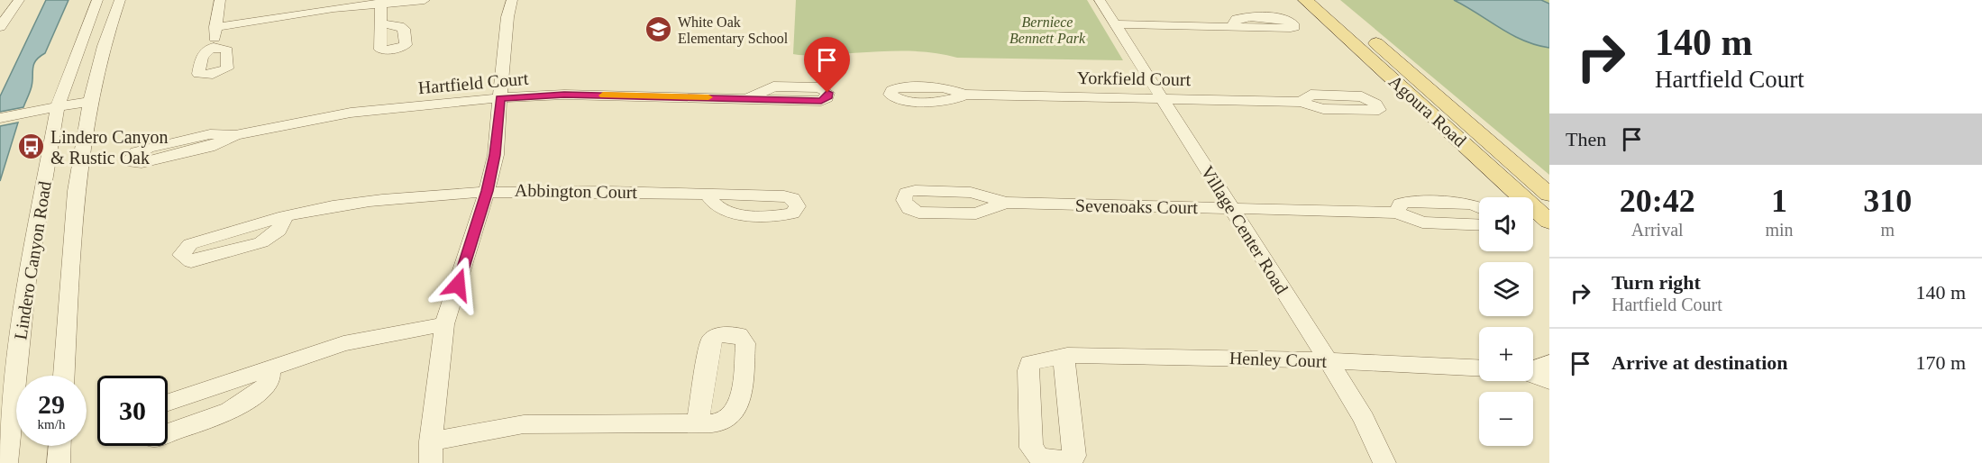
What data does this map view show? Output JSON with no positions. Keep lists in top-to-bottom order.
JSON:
{
  "streets": {
    "main road": ["Agoura Road"],
    "street": [
      "Yorkfield Court",
      "Hartfield Court",
      "Abbington Court",
      "Sevenoaks Court",
      "Village Center Road",
      "Lindero Canyon Road",
      "Henley Court"
    ]
  },
  "crossings": [
    ["Yorkfield Court", "Village Center Road"],
    ["Sevenoaks Court", "Village Center Road"],
    ["Village Center Road", "Henley Court"]
  ],
  "parks": ["Berniece Bennett Park"],
  "places": {
    "school or university": ["White Oak Elementary School"],
    "bus stop": ["Lindero Canyon & Rustic Oak"]
  },
  "page": {
    "turn": ["140 m", "Hartfield Court"],
    "then": "Then",
    "eta": [
      "20:42",
      "Arrival",
      "1",
      "min",
      "310",
      "m"
    ],
    "map_buttons": ["+", "−"],
    "list": [
      {
        "name": "Turn right",
        "note": "Hartfield Court",
        "value": "140 m"
      },
      {
        "name": "Arrive at destination",
        "value": "170 m"
      }
    ],
    "speed": "29 km/h",
    "limit": "30"
  }
}
